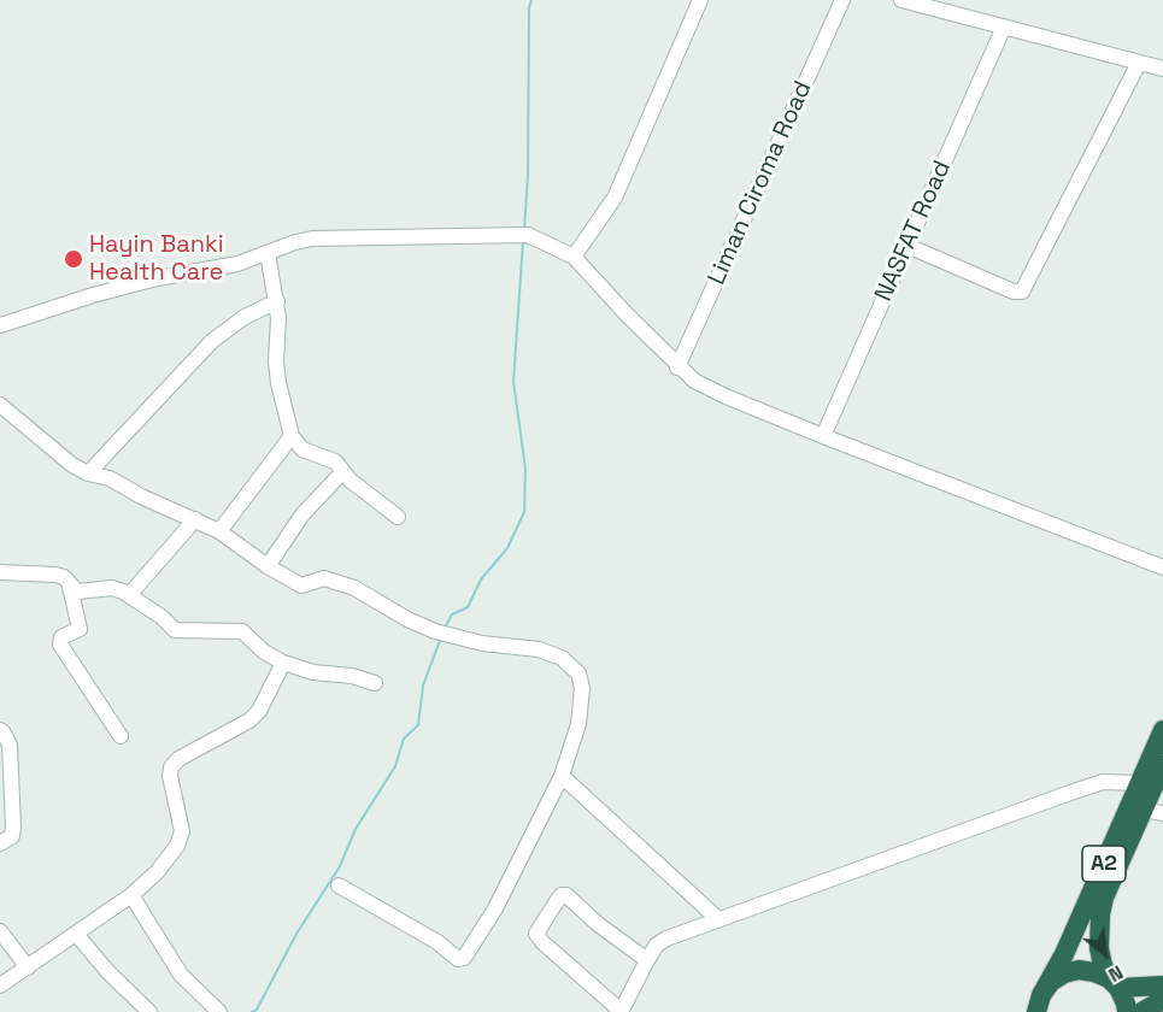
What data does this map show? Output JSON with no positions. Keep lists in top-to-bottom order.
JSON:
{
  "streets": {
    "highway": ["A2"],
    "street": ["Liman Ciroma Road", "NASFAT Road"]
  },
  "places": ["Hayin Banki Health Care"],
  "north": "bottom right"
}
